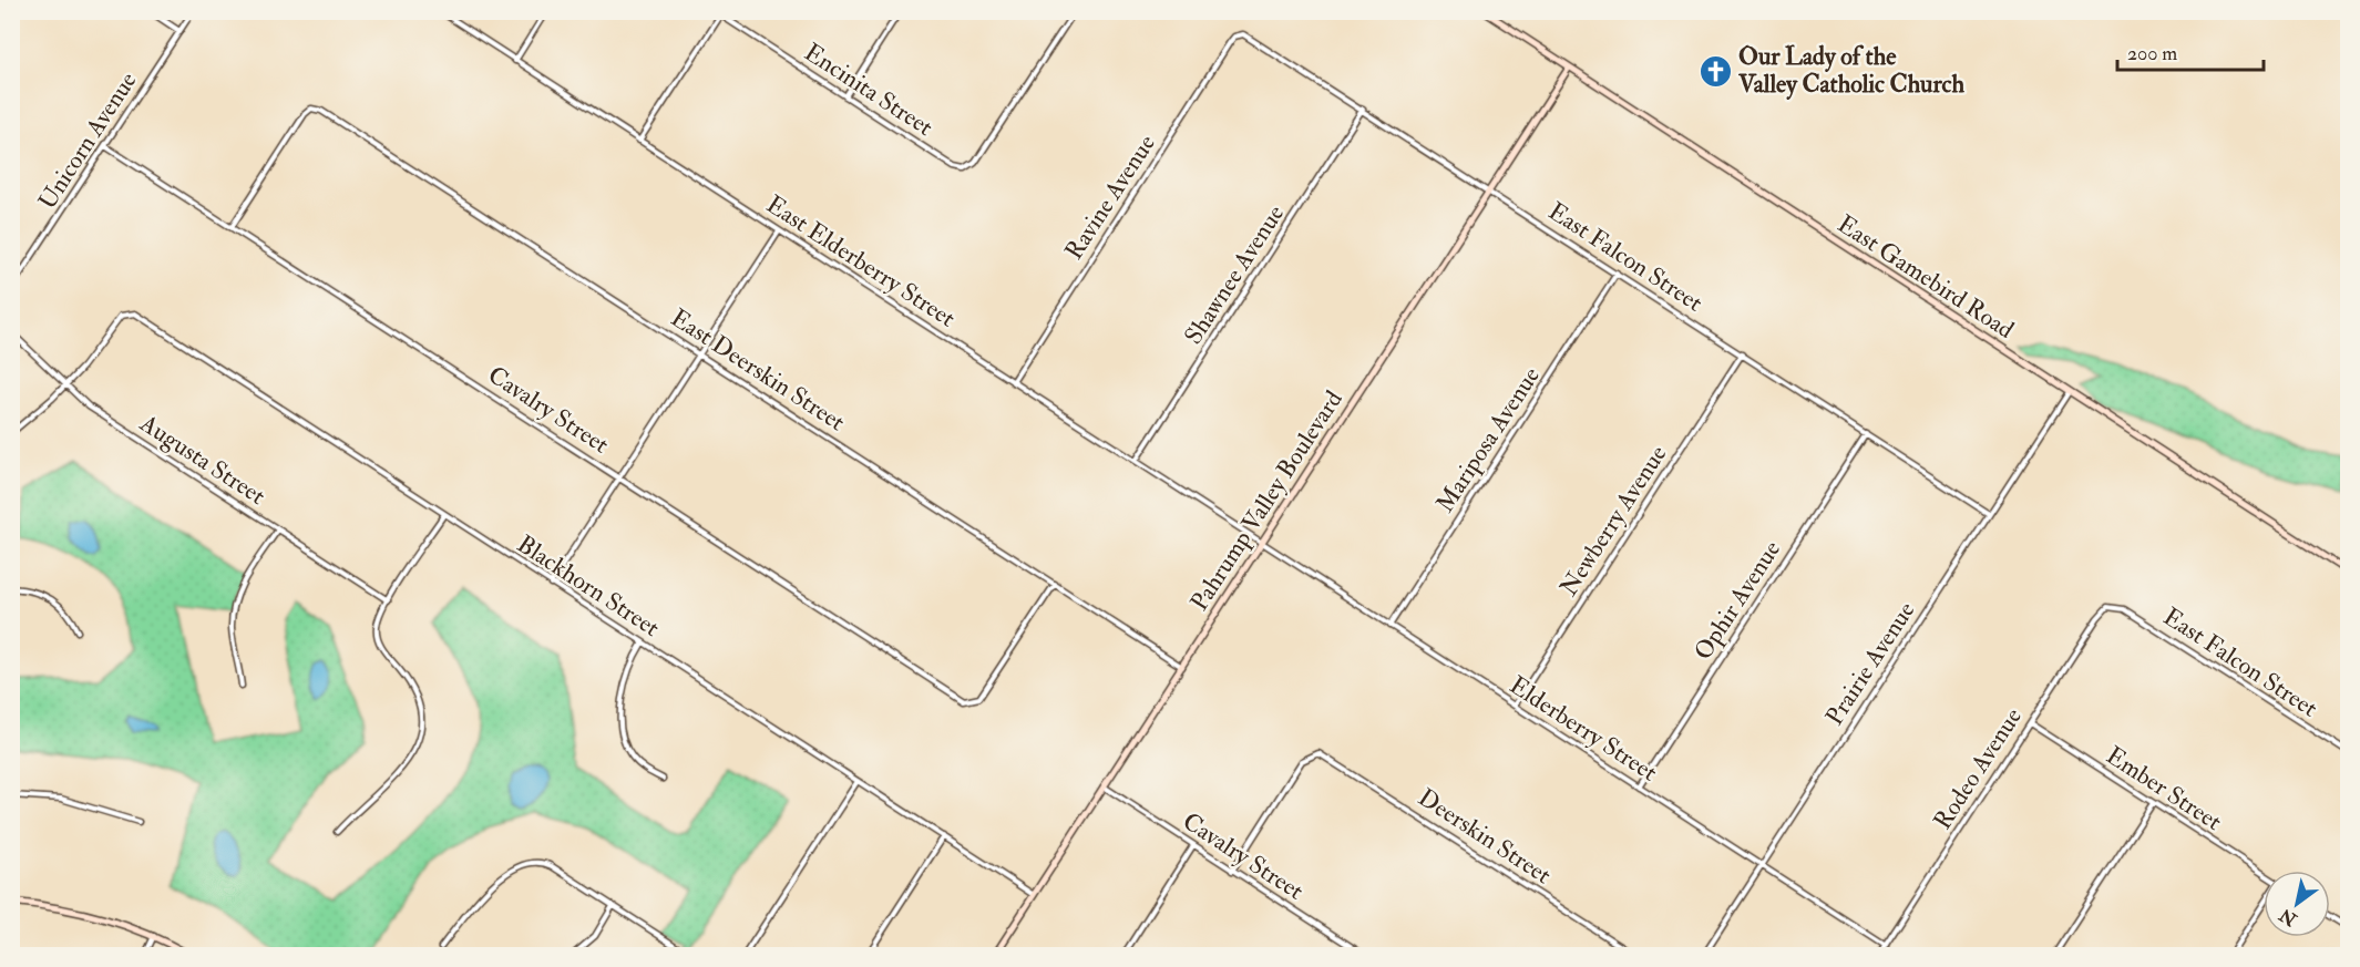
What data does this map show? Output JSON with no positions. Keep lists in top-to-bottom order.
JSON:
{
  "streets": {
    "main road": ["East Gamebird Road", "Pahrump Valley Boulevard"],
    "street": [
      "Encinita Street",
      "Unicorn Avenue",
      "Ravine Avenue",
      "East Falcon Street",
      "East Elderberry Street",
      "Shawnee Avenue",
      "East Deerskin Street",
      "Cavalry Street",
      "Mariposa Avenue",
      "Augusta Street",
      "Newberry Avenue",
      "Blackhorn Street",
      "Ophir Avenue",
      "Prairie Avenue",
      "Elderberry Street",
      "Rodeo Avenue",
      "Ember Street",
      "Deerskin Street"
    ]
  },
  "crossings": [
    ["Unicorn Avenue", "Cavalry Street"],
    ["Ravine Avenue", "East Falcon Street"],
    ["Ravine Avenue", "East Elderberry Street"],
    ["East Falcon Street", "Shawnee Avenue"],
    ["East Falcon Street", "Mariposa Avenue"],
    ["East Falcon Street", "Pahrump Valley Boulevard"],
    ["East Falcon Street", "Newberry Avenue"],
    ["East Falcon Street", "Ophir Avenue"],
    ["East Falcon Street", "Prairie Avenue"],
    ["East Falcon Street", "Rodeo Avenue"],
    ["East Elderberry Street", "Shawnee Avenue"],
    ["East Elderberry Street", "Pahrump Valley Boulevard"],
    ["East Elderberry Street", "Elderberry Street"],
    ["East Gamebird Road", "Pahrump Valley Boulevard"],
    ["East Gamebird Road", "Prairie Avenue"],
    ["East Deerskin Street", "Cavalry Street"],
    ["East Deerskin Street", "Pahrump Valley Boulevard"],
    ["Cavalry Street", "Pahrump Valley Boulevard"],
    ["Cavalry Street", "Deerskin Street"],
    ["Mariposa Avenue", "Elderberry Street"],
    ["Augusta Street", "Blackhorn Street"],
    ["Pahrump Valley Boulevard", "Blackhorn Street"],
    ["Pahrump Valley Boulevard", "Elderberry Street"],
    ["Newberry Avenue", "Elderberry Street"],
    ["Ophir Avenue", "Elderberry Street"],
    ["Prairie Avenue", "Elderberry Street"],
    ["Elderberry Street", "Rodeo Avenue"],
    ["Rodeo Avenue", "Ember Street"]
  ],
  "places": {
    "church": ["Our Lady of the Valley Catholic Church"]
  },
  "scale_bar": "200 m",
  "north": "bottom left"
}
